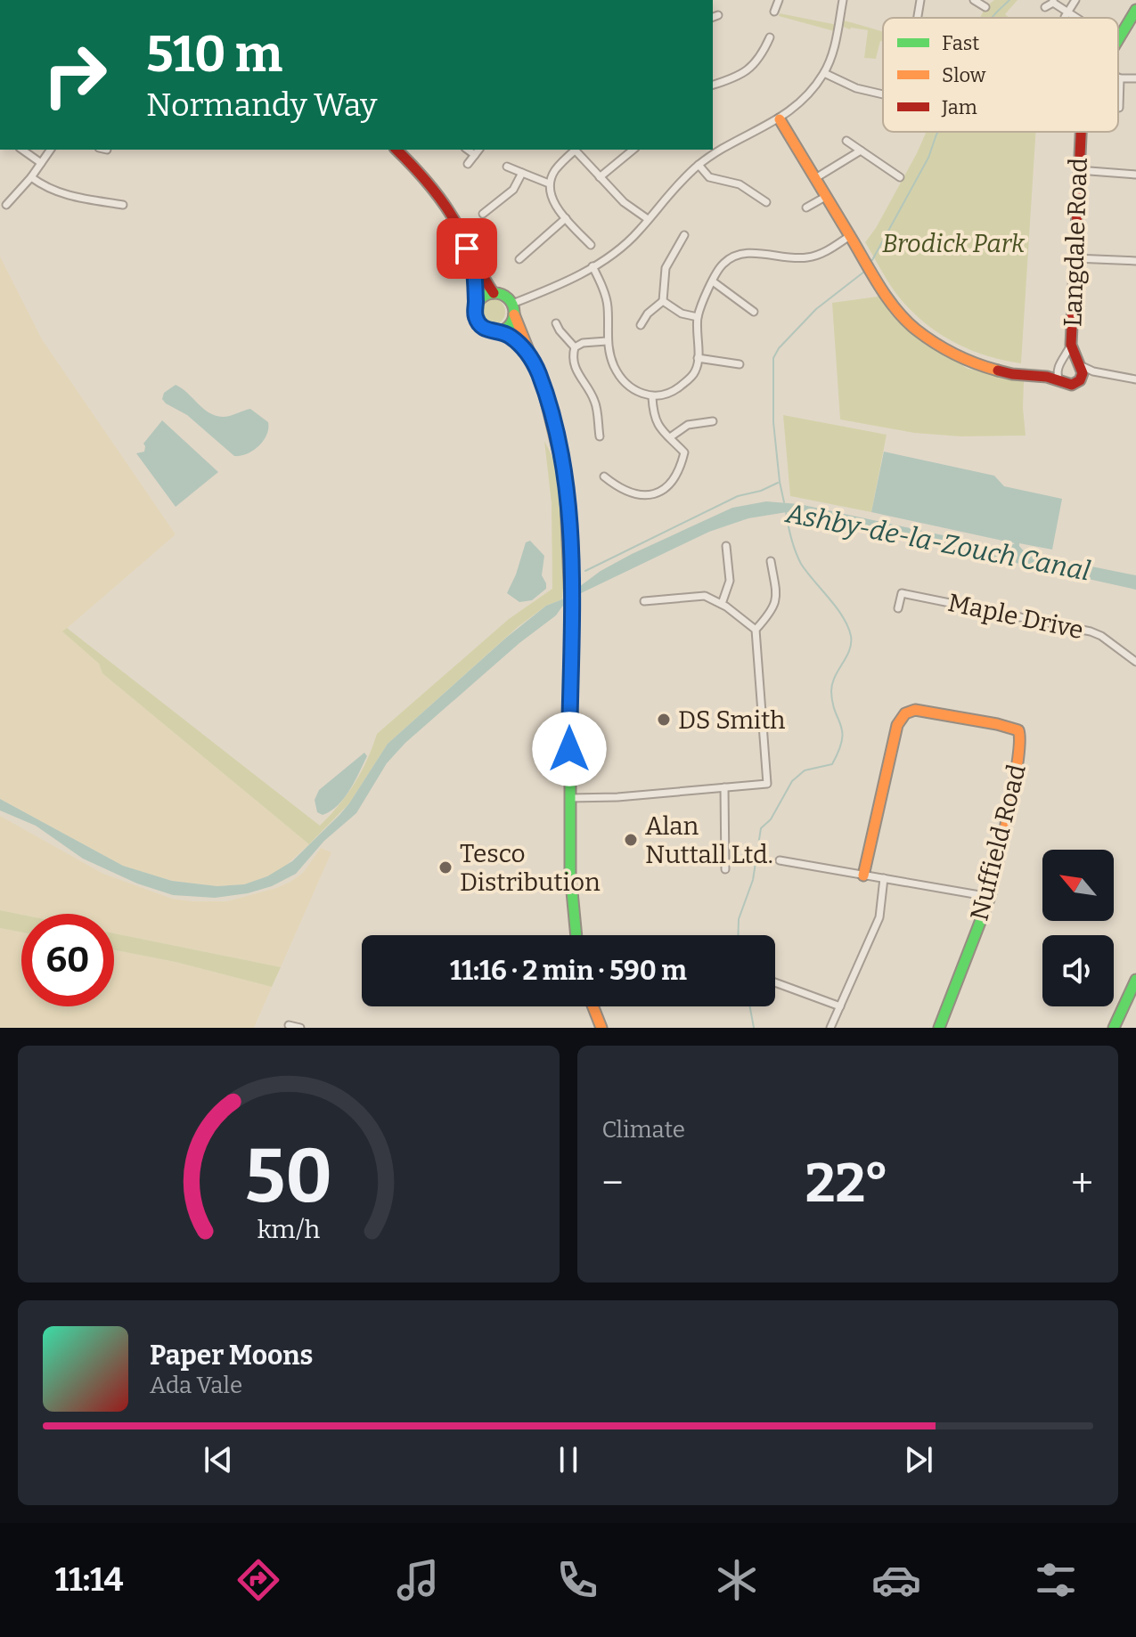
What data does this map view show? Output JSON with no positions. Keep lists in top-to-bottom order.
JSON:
{
  "streets": {
    "street": ["Langdale Road", "Maple Drive", "Nuffield Road"]
  },
  "water": ["Ashby-de-la-Zouch Canal"],
  "parks": ["Brodick Park"],
  "places": ["DS Smith", "Alan Nuttall Ltd.", "Tesco Distribution"],
  "legend": ["Fast", "Slow", "Jam"],
  "north": "top left",
  "page": {
    "turn": ["510 m", "Normandy Way"],
    "limit": "60",
    "trip": "11:16 · 2 min · 590 m",
    "tile": "Climate",
    "heat": ["−", "22°", "+"],
    "song": ["Paper Moons", "Ada Vale"],
    "tabs": "11:14",
    "gauge": ["50", "km/h"]
  }
}
